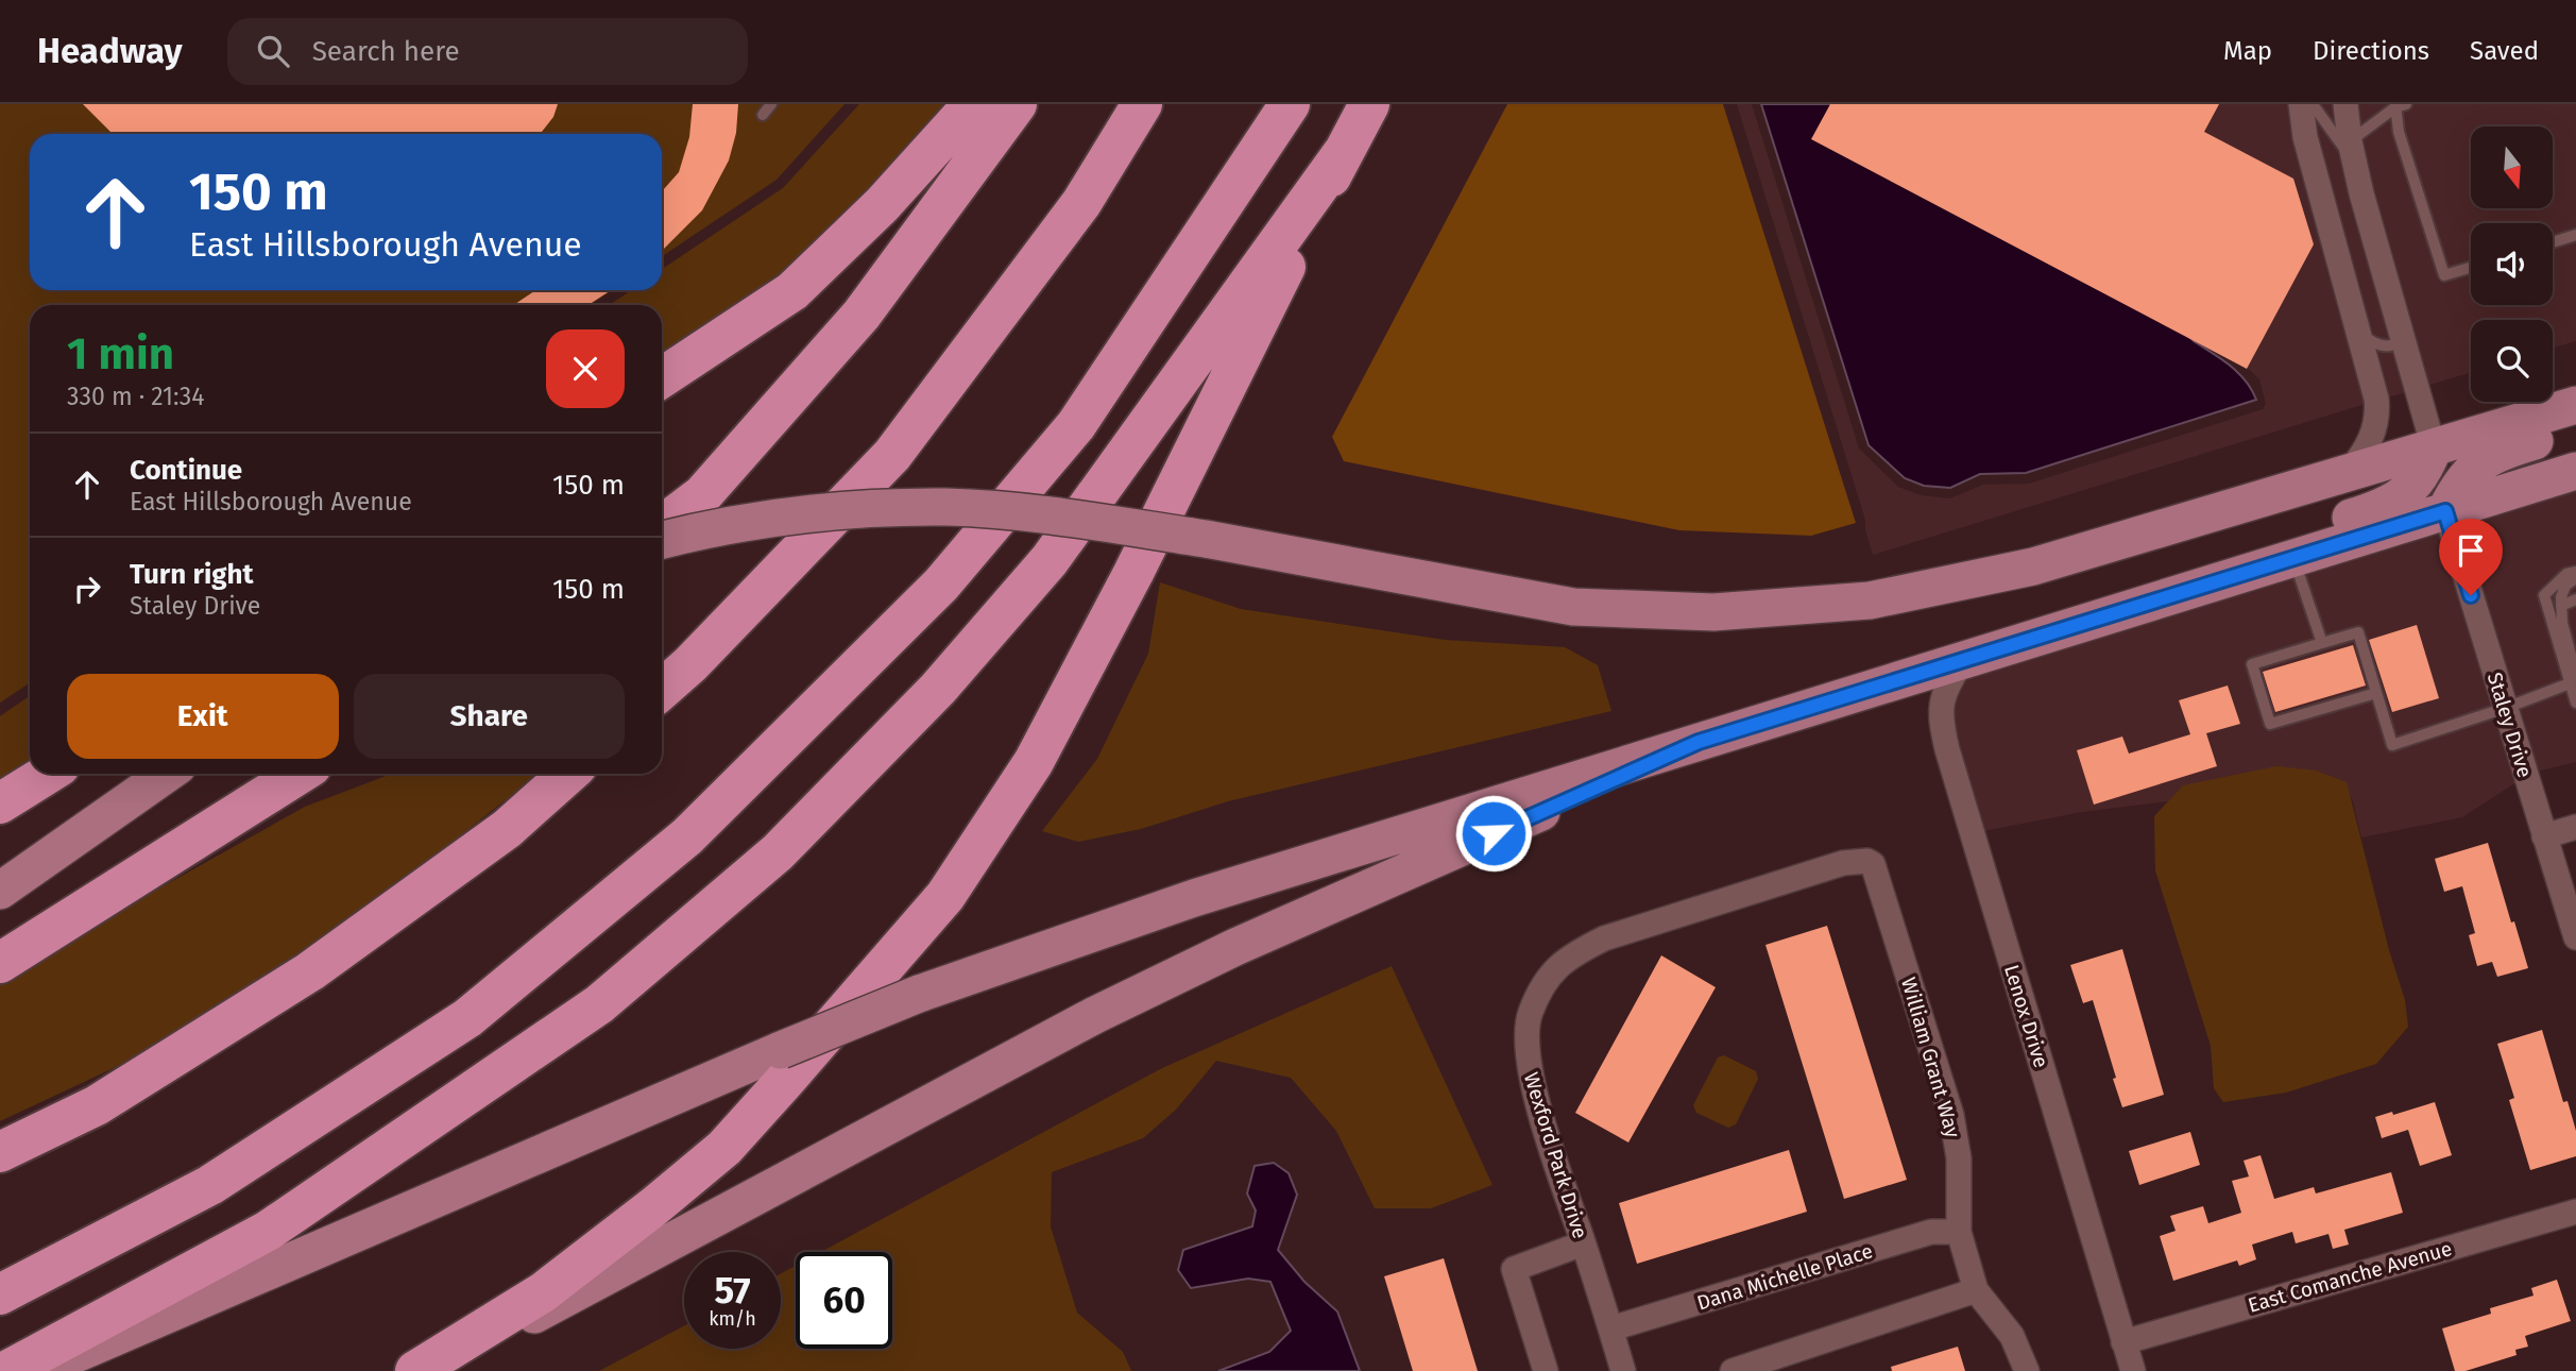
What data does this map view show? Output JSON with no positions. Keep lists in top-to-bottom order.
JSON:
{
  "streets": {
    "street": [
      "Staley Drive",
      "Lenox Drive",
      "William Grant Way",
      "Wexford Park Drive",
      "Dana Michelle Place",
      "East Comanche Avenue"
    ]
  },
  "crossings": [
    ["Lenox Drive", "East Comanche Avenue"],
    ["William Grant Way", "Wexford Park Drive"],
    ["William Grant Way", "Dana Michelle Place"],
    ["Wexford Park Drive", "Dana Michelle Place"]
  ],
  "north": "bottom",
  "page": {
    "header": "Headway",
    "search": "Search here",
    "nav": ["Map", "Directions", "Saved"],
    "turn": ["150 m", "East Hillsborough Avenue"],
    "heading": ["1 min", "330 m · 21:34"],
    "list": [
      {
        "name": "Continue",
        "note": "East Hillsborough Avenue",
        "value": "150 m"
      },
      {
        "name": "Turn right",
        "note": "Staley Drive",
        "value": "150 m"
      }
    ],
    "buttons": ["Exit", "Share"],
    "speed": "57 km/h",
    "limit": "60"
  }
}
